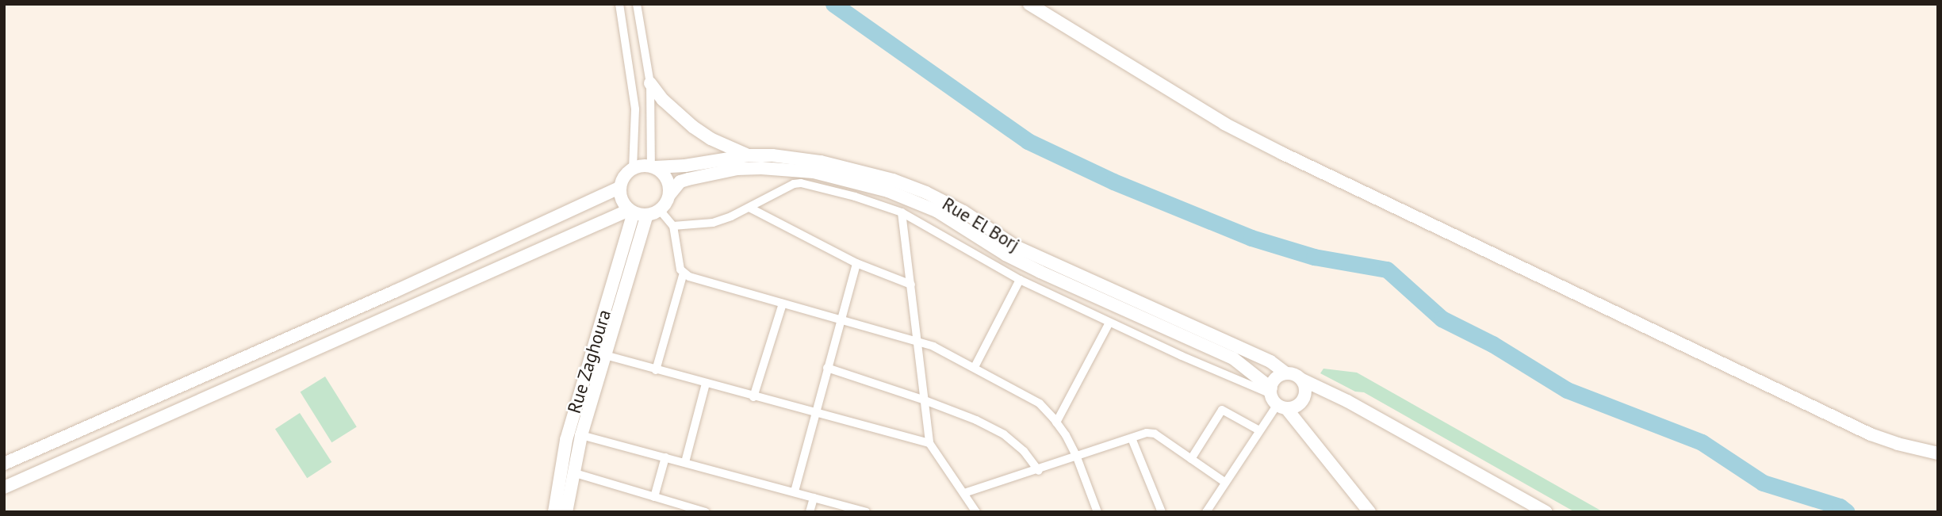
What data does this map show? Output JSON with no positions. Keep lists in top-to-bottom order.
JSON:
{
  "streets": {
    "main road": ["Rue El Borj", "Rue Zaghoura"]
  },
  "crossings": [
    ["Rue El Borj", "Rue Zaghoura"]
  ]
}
